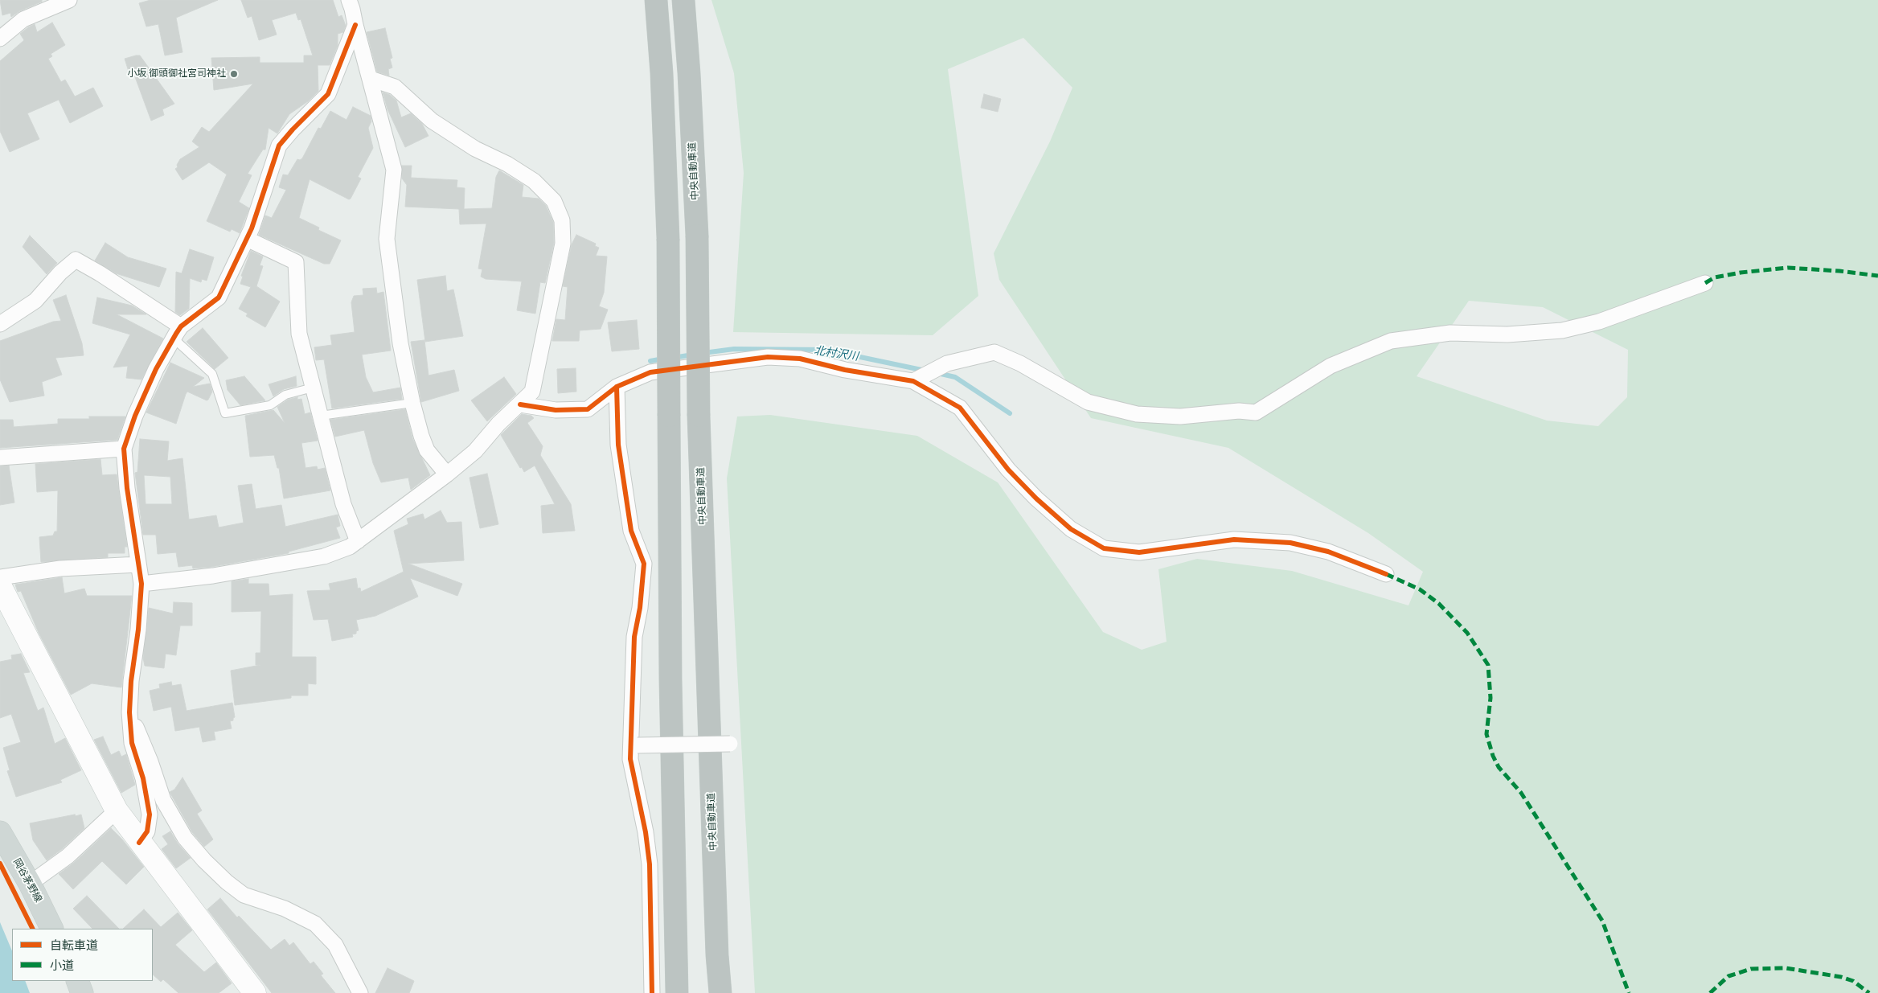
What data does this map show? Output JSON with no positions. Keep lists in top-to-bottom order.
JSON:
{
  "streets": {
    "highway": ["中央自動車道"],
    "main road": ["岡谷茅野線"]
  },
  "water": ["北村沢川"],
  "places": ["小坂 御頭御社宮司神社"],
  "legend": ["自転車道", "小道"]
}
